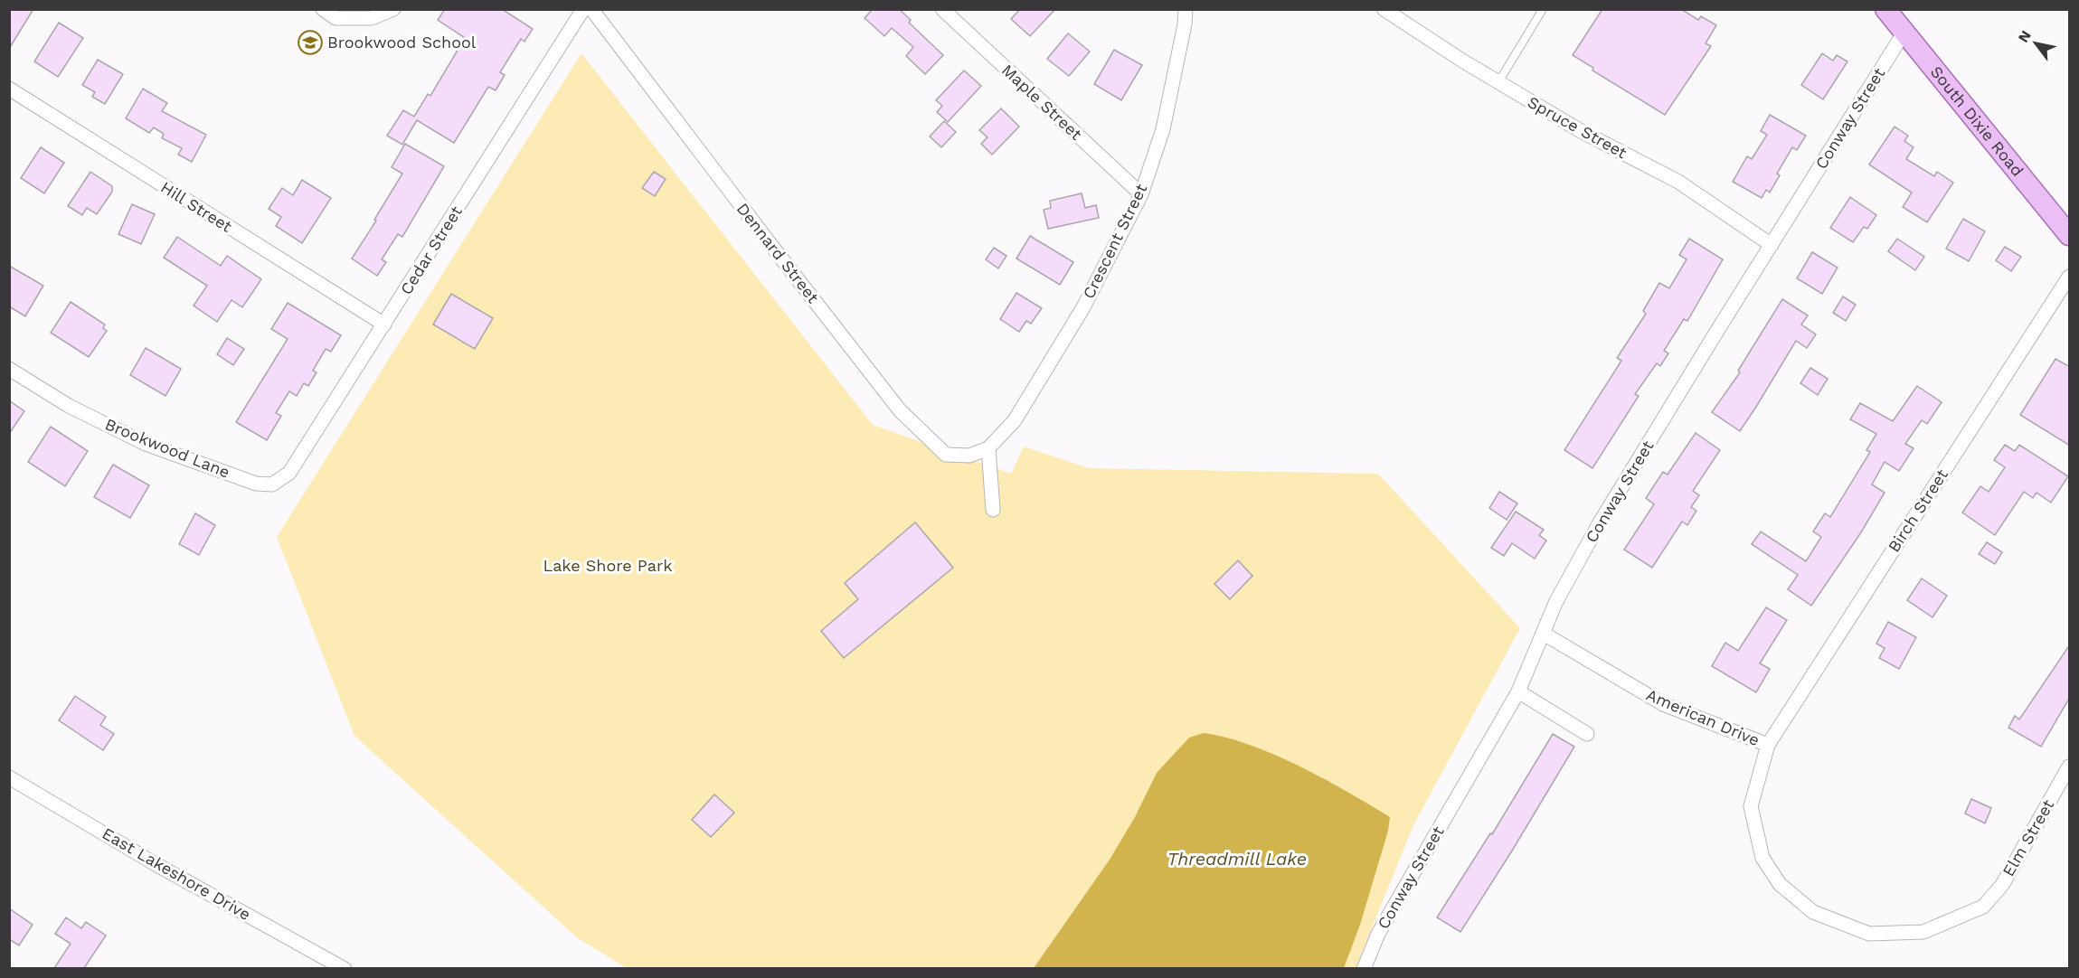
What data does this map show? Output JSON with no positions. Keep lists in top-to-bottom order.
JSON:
{
  "streets": {
    "main road": ["South Dixie Road"],
    "street": [
      "Maple Street",
      "Conway Street",
      "Spruce Street",
      "Hill Street",
      "Crescent Street",
      "Cedar Street",
      "Dennard Street",
      "Brookwood Lane",
      "Birch Street",
      "American Drive",
      "Elm Street",
      "East Lakeshore Drive"
    ]
  },
  "crossings": [
    ["Maple Street", "Crescent Street"],
    ["Conway Street", "South Dixie Road"],
    ["Conway Street", "Spruce Street"],
    ["Conway Street", "American Drive"],
    ["Hill Street", "Cedar Street"],
    ["Crescent Street", "Dennard Street"],
    ["Cedar Street", "Brookwood Lane"],
    ["Birch Street", "American Drive"],
    ["American Drive", "Elm Street"]
  ],
  "water": ["Threadmill Lake"],
  "parks": ["Lake Shore Park"],
  "places": {
    "school or university": ["Brookwood School"]
  },
  "north": "top left"
}
